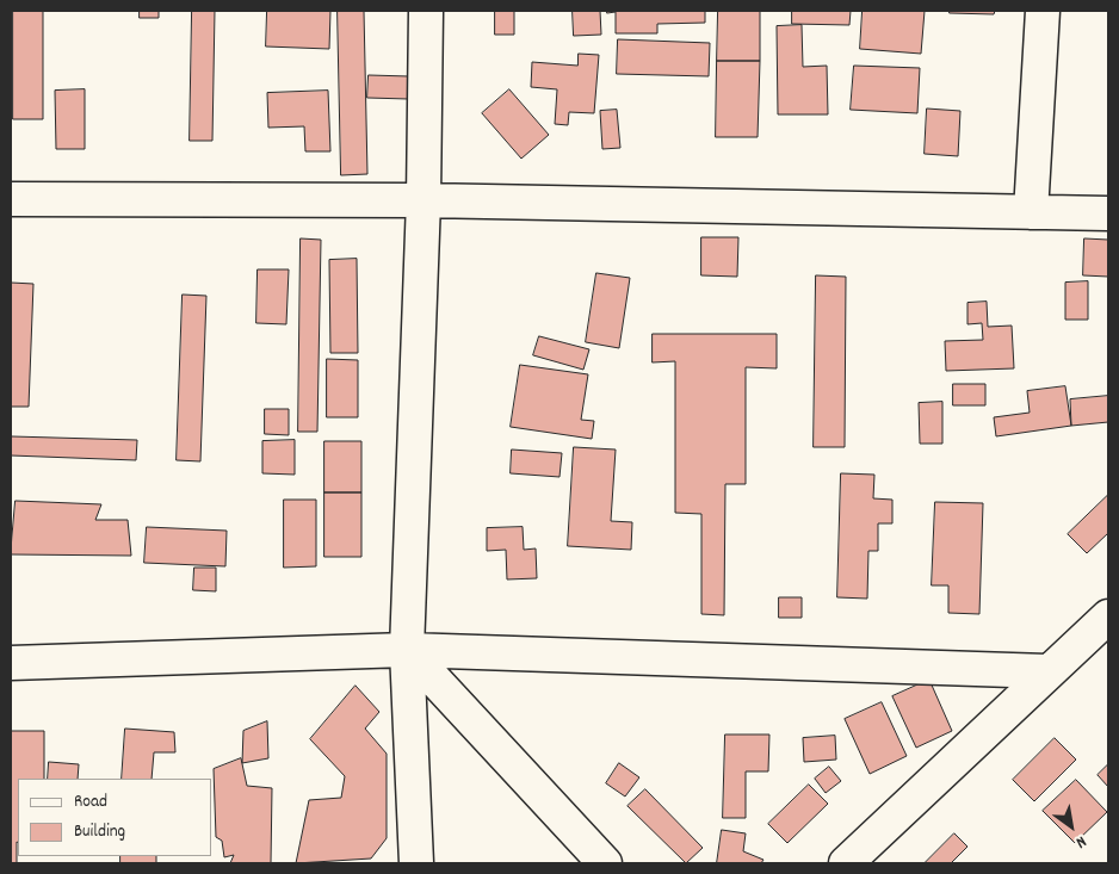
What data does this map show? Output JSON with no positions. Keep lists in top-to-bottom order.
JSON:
{
  "legend": ["Road", "Building"],
  "north": "bottom right"
}
